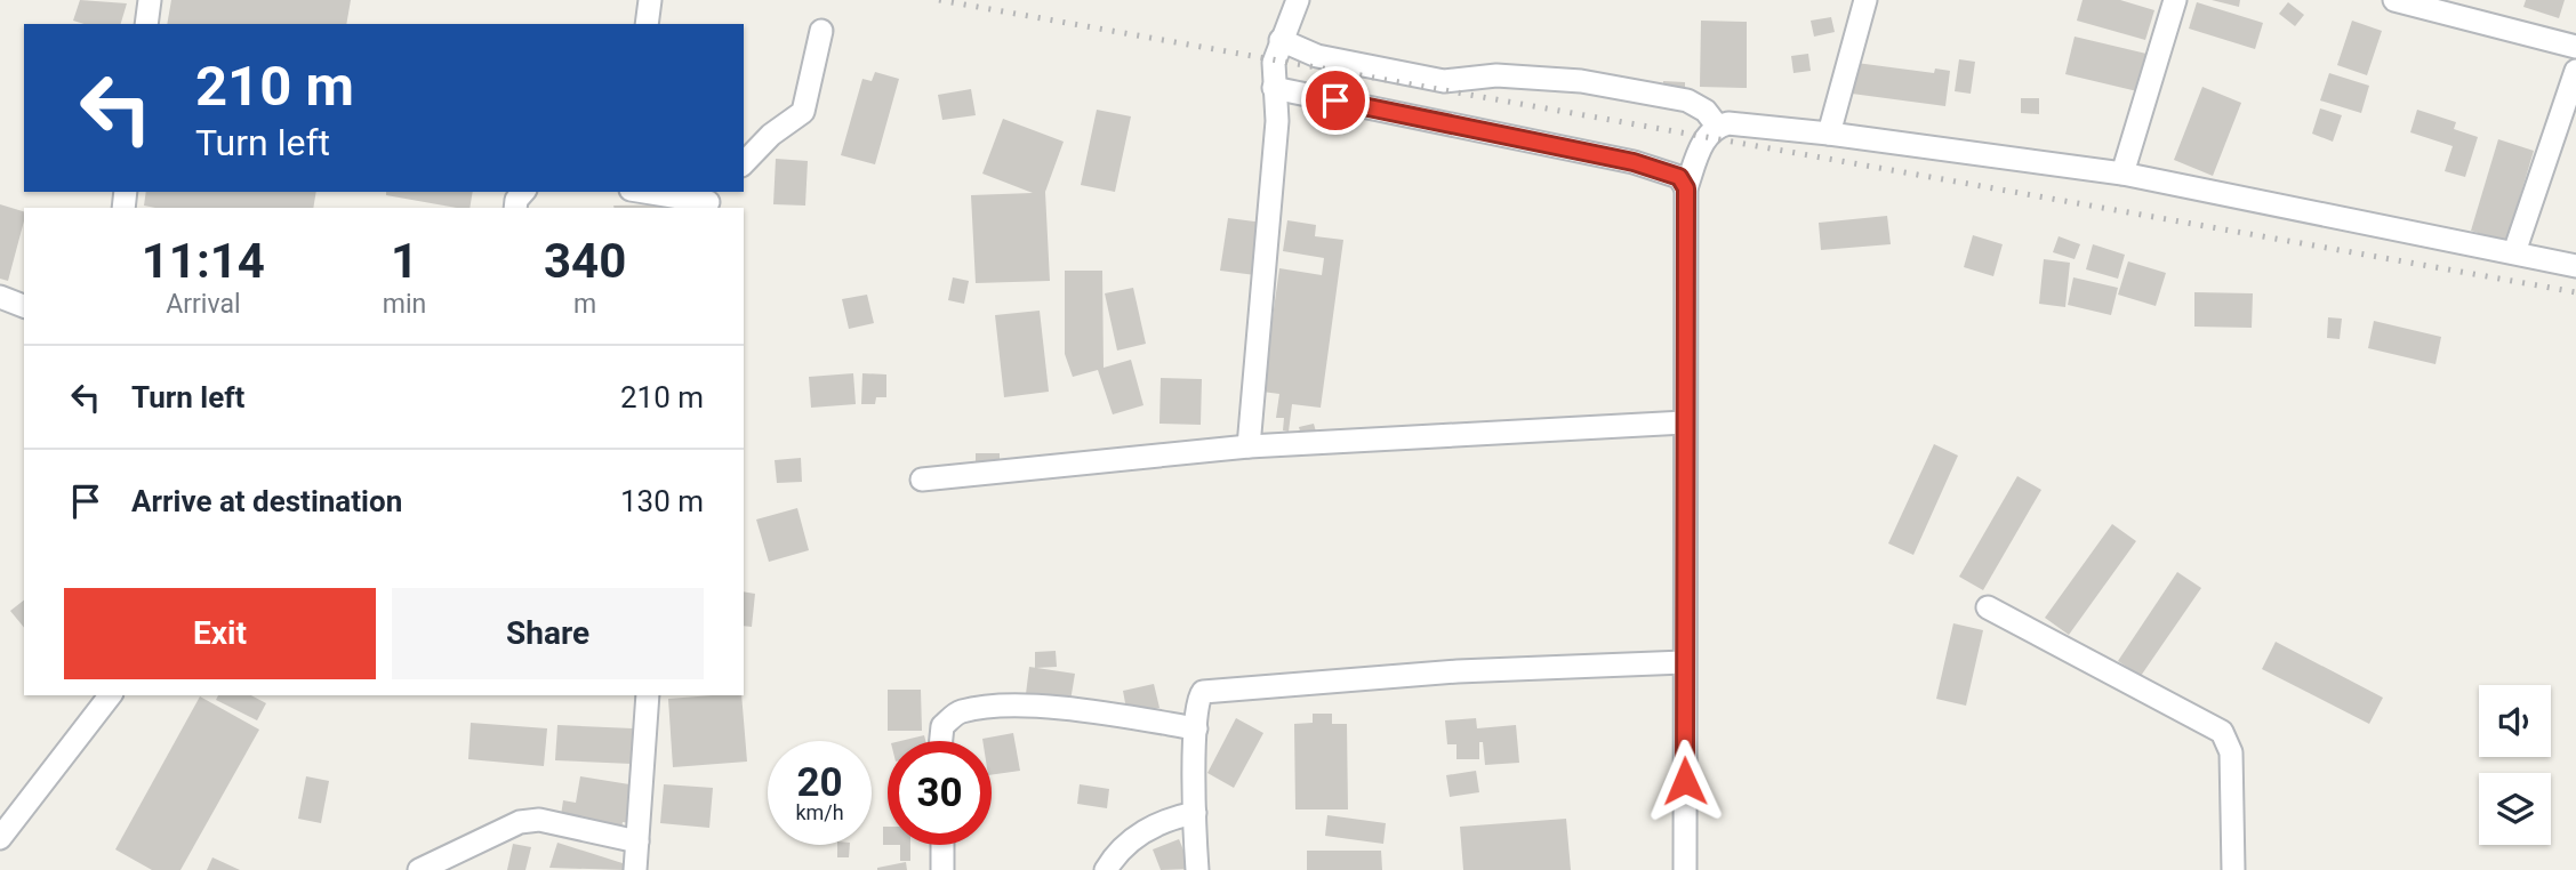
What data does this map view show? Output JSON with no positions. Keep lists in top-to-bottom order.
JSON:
{
  "page": {
    "turn": ["210 m", "Turn left"],
    "eta": [
      "11:14",
      "Arrival",
      "1",
      "min",
      "340",
      "m"
    ],
    "list": [
      {
        "name": "Turn left",
        "value": "210 m"
      },
      {
        "name": "Arrive at destination",
        "value": "130 m"
      }
    ],
    "buttons": ["Exit", "Share"],
    "speed": "20 km/h",
    "limit": "30"
  }
}
